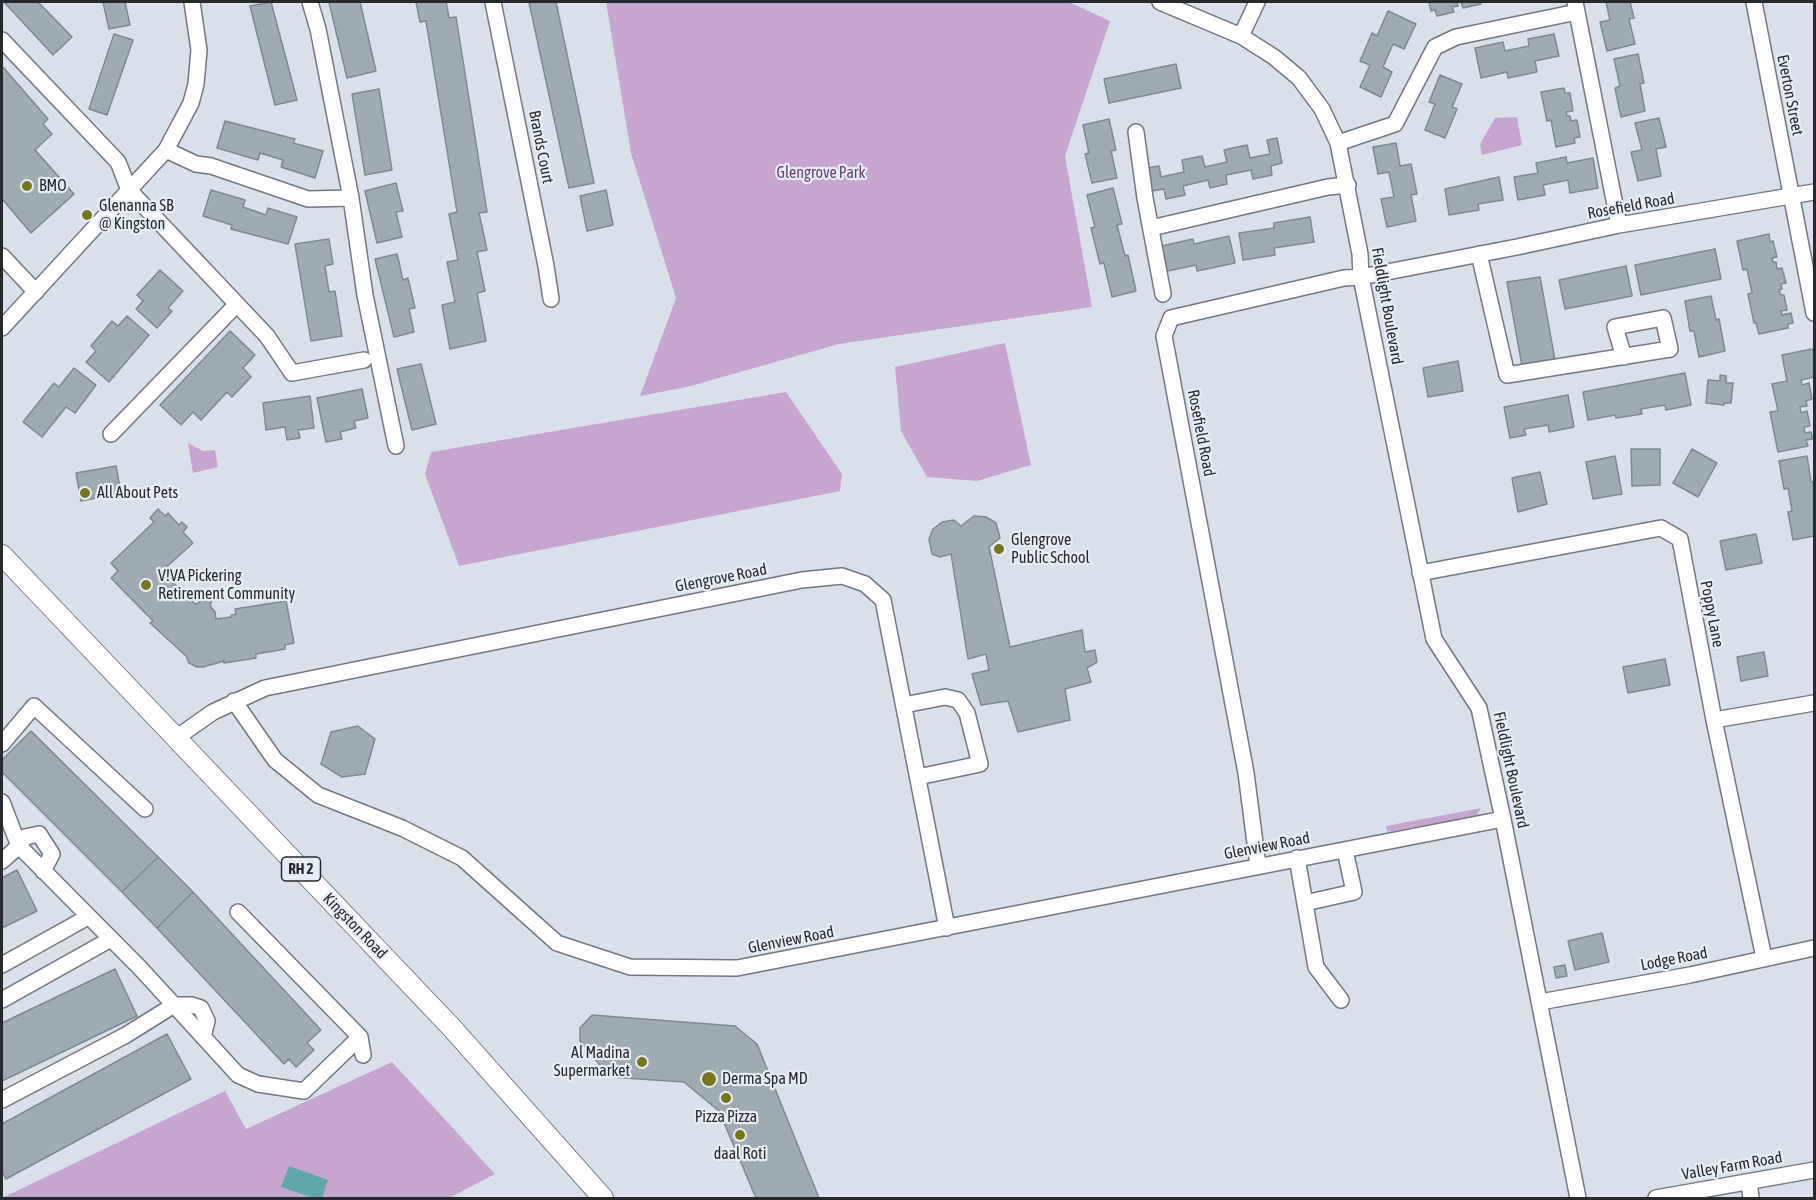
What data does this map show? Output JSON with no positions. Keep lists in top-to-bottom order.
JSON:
{
  "streets": {
    "main road": ["RH 2", "Kingston Road"],
    "street": [
      "Everton Street",
      "Brands Court",
      "Rosefield Road",
      "Fieldlight Boulevard",
      "Glengrove Road",
      "Poppy Lane",
      "Glenview Road",
      "Lodge Road",
      "Valley Farm Road"
    ]
  },
  "crossings": [
    ["Everton Street", "Rosefield Road"],
    ["Rosefield Road", "Fieldlight Boulevard"],
    ["Rosefield Road", "Glenview Road"],
    ["Fieldlight Boulevard", "Poppy Lane"],
    ["Fieldlight Boulevard", "Glenview Road"],
    ["Fieldlight Boulevard", "Lodge Road"],
    ["Glengrove Road", "Glenview Road"],
    ["Poppy Lane", "Lodge Road"]
  ],
  "parks": ["Glengrove Park"],
  "places": [
    "BMO",
    "Glenanna SB @ Kingston",
    "All About Pets",
    "Glengrove Public School",
    "V!VA Pickering Retirement Community",
    "Al Madina Supermarket",
    "Derma Spa MD",
    "Pizza Pizza",
    "daal Roti"
  ]
}
